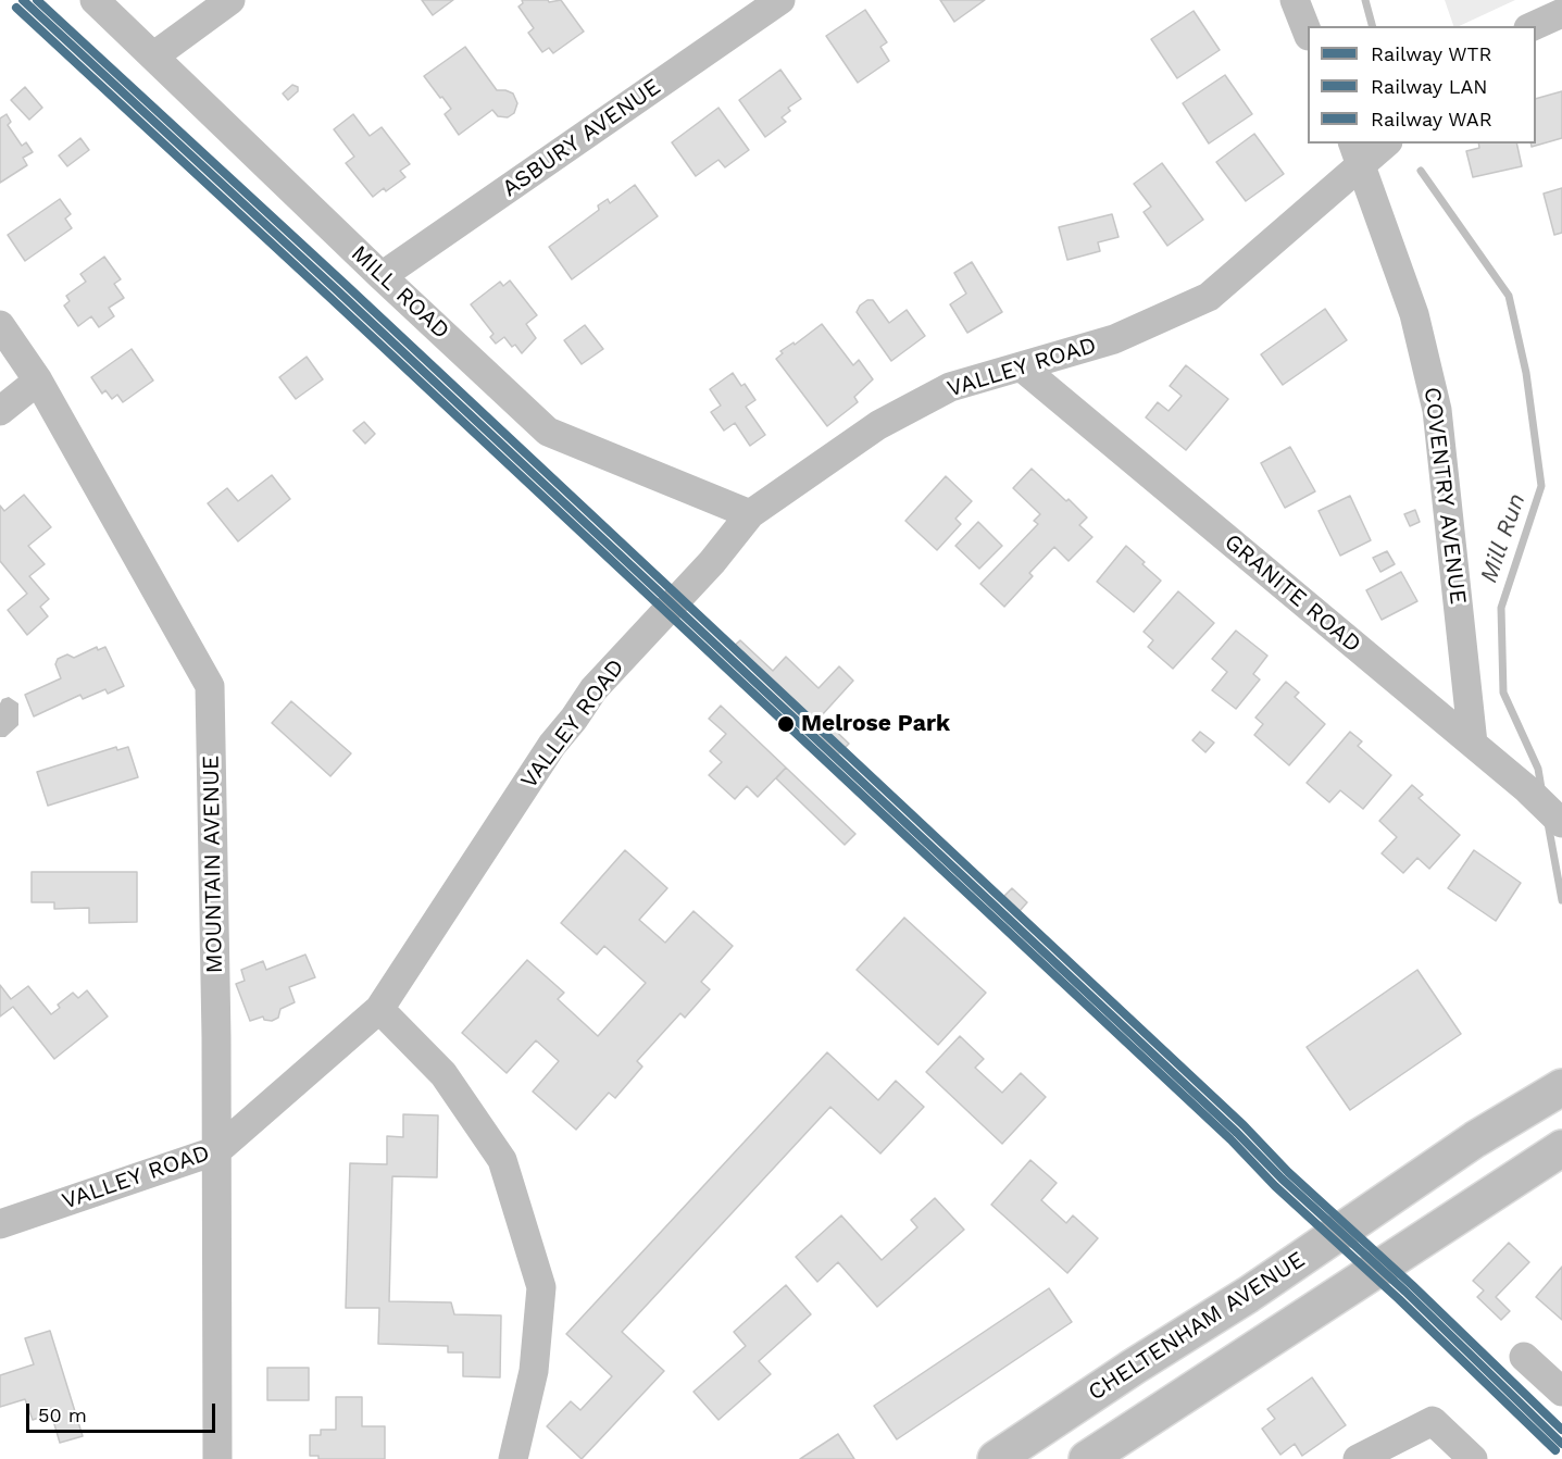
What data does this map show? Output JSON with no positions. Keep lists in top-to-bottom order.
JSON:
{
  "streets": {
    "highway": ["CHELTENHAM AVENUE"],
    "street": [
      "ASBURY AVENUE",
      "MILL ROAD",
      "VALLEY ROAD",
      "COVENTRY AVENUE",
      "GRANITE ROAD",
      "MOUNTAIN AVENUE"
    ]
  },
  "crossings": [
    ["ASBURY AVENUE", "MILL ROAD"],
    ["MILL ROAD", "VALLEY ROAD"],
    ["VALLEY ROAD", "COVENTRY AVENUE"],
    ["VALLEY ROAD", "GRANITE ROAD"],
    ["VALLEY ROAD", "MOUNTAIN AVENUE"],
    ["COVENTRY AVENUE", "GRANITE ROAD"]
  ],
  "water": ["Mill Run"],
  "places": ["Melrose Park"],
  "lines": ["rail line WTR", "rail line WAR", "rail line LAN"],
  "legend": ["Railway WTR", "Railway LAN", "Railway WAR"],
  "scale_bar": "50 m"
}
